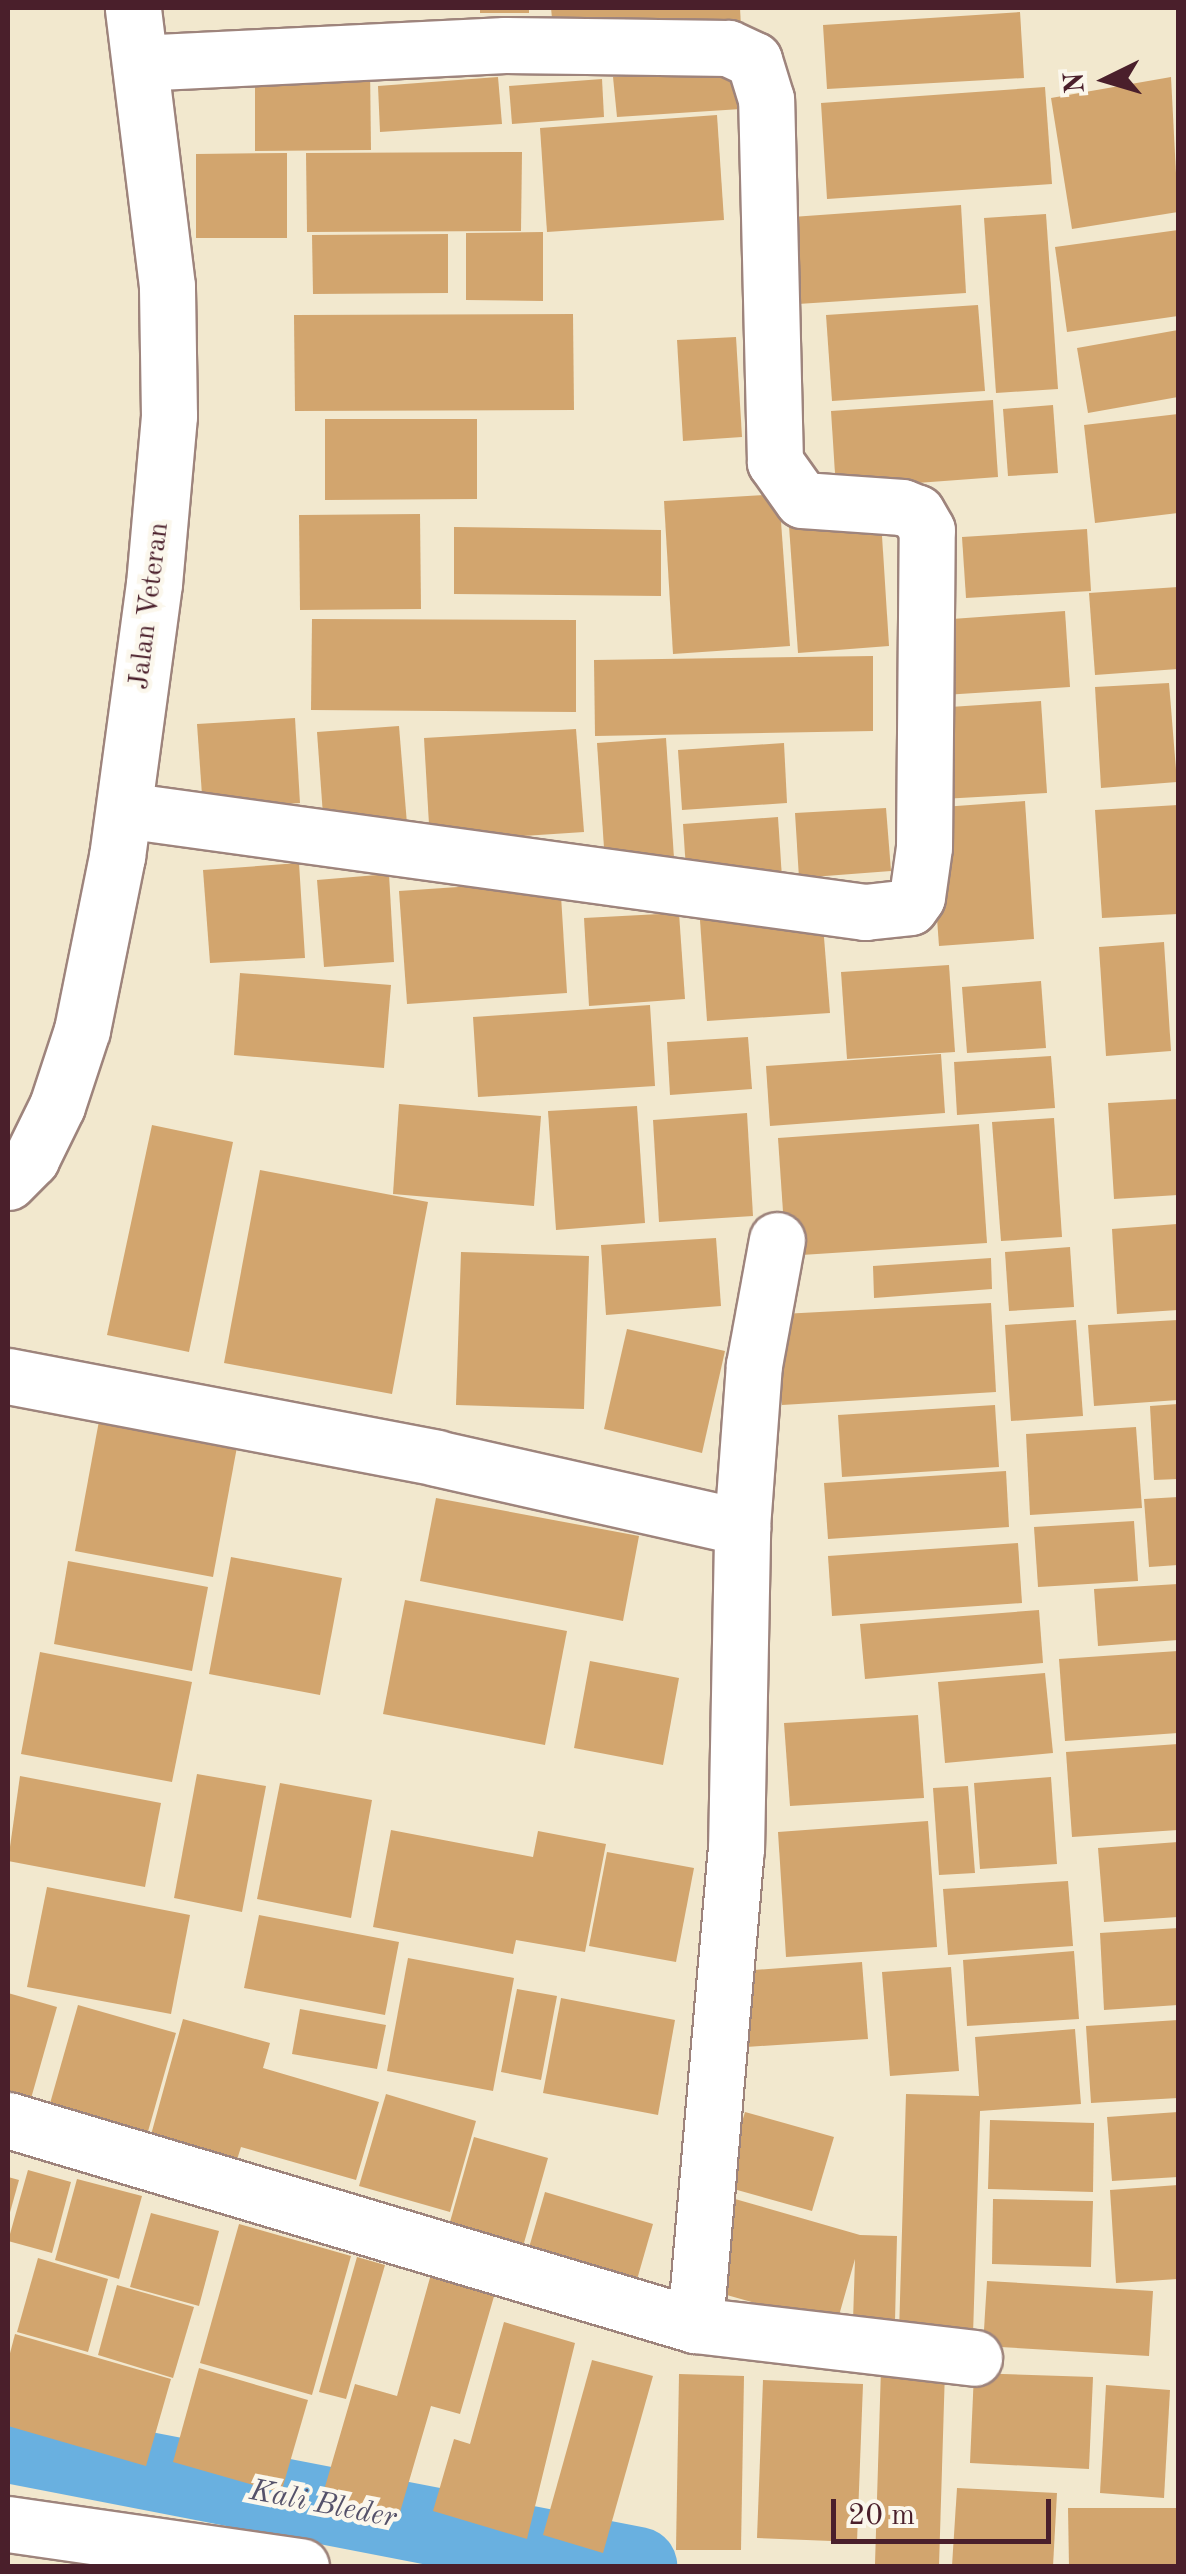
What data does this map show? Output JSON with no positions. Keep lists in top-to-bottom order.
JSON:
{
  "streets": {
    "street": ["Jalan Veteran"]
  },
  "water": ["Kali Bleder"],
  "scale_bar": "20 m",
  "north": "left"
}
